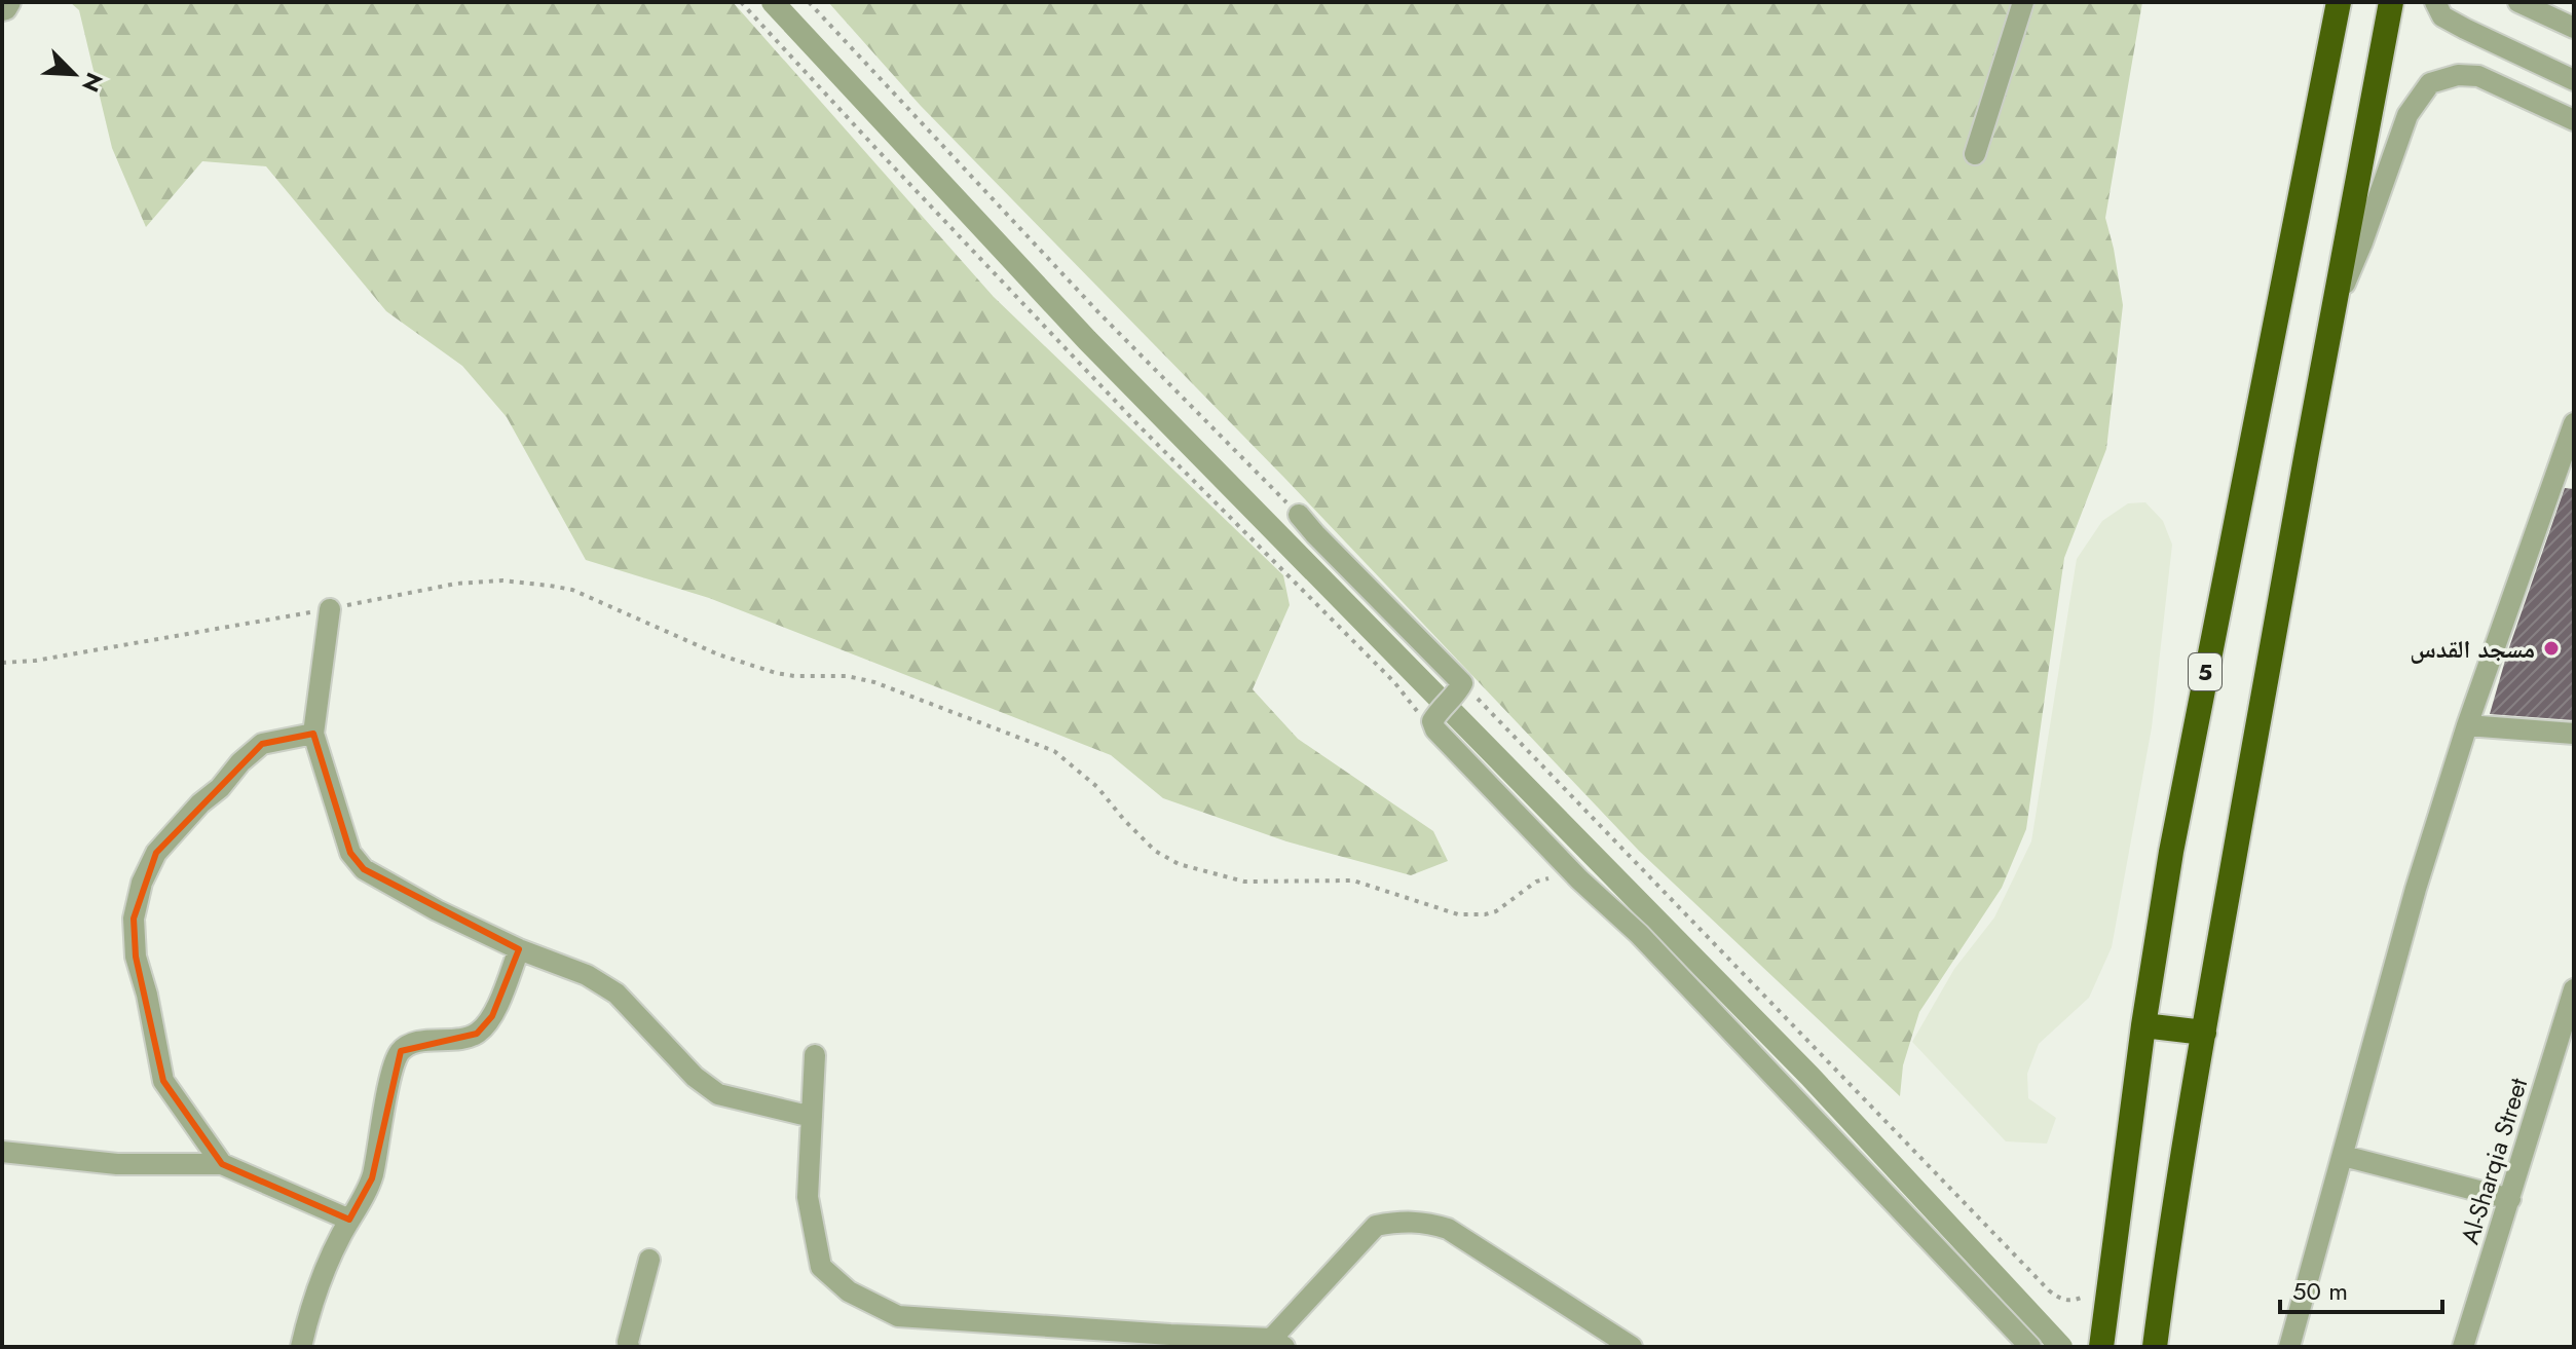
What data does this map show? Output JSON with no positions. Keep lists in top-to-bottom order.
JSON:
{
  "streets": {
    "highway": ["5"],
    "street": ["Al-Sharqia Street"]
  },
  "places": ["مسجد القدس"],
  "scale_bar": "50 m",
  "north": "bottom right"
}
